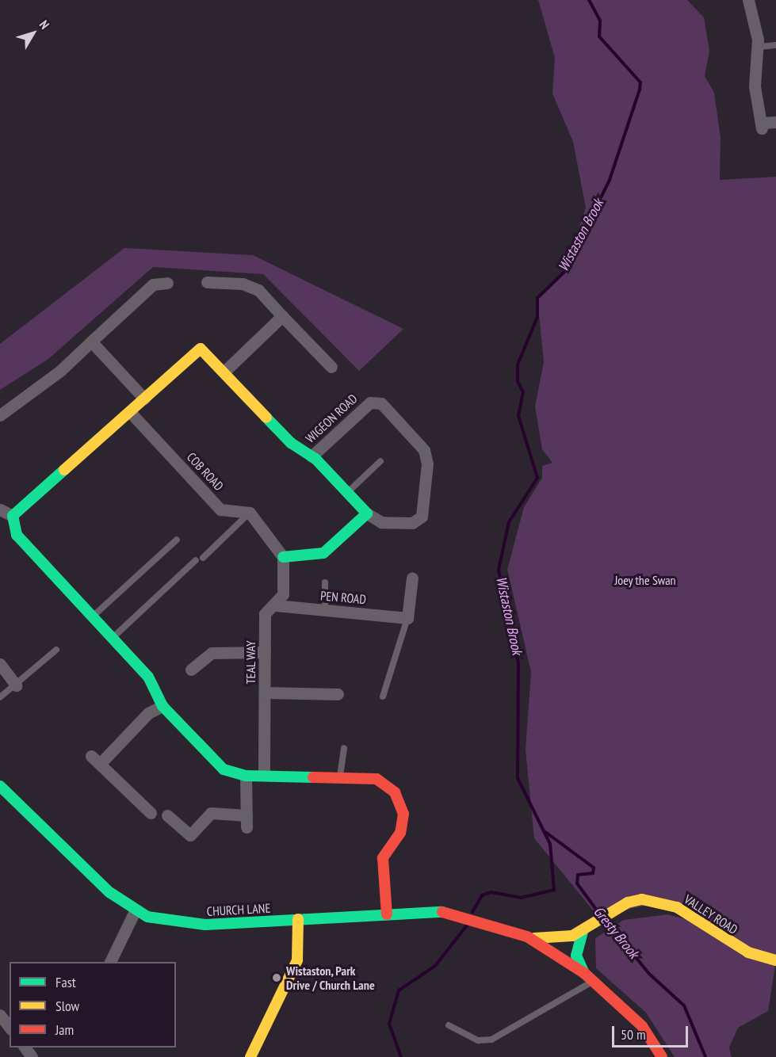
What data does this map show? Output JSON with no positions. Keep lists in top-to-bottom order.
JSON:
{
  "streets": {
    "street": [
      "WIGEON ROAD",
      "COB ROAD",
      "PEN ROAD",
      "TEAL WAY",
      "CHURCH LANE",
      "VALLEY ROAD"
    ]
  },
  "crossings": [
    ["PEN ROAD", "TEAL WAY"],
    ["CHURCH LANE", "VALLEY ROAD"]
  ],
  "water": ["Wistaston Brook", "Gresty Brook"],
  "parks": ["Joey the Swan"],
  "places": ["Wistaston, Park Drive / Church Lane"],
  "legend": ["Fast", "Slow", "Jam"],
  "scale_bar": "50 m",
  "north": "top right"
}
